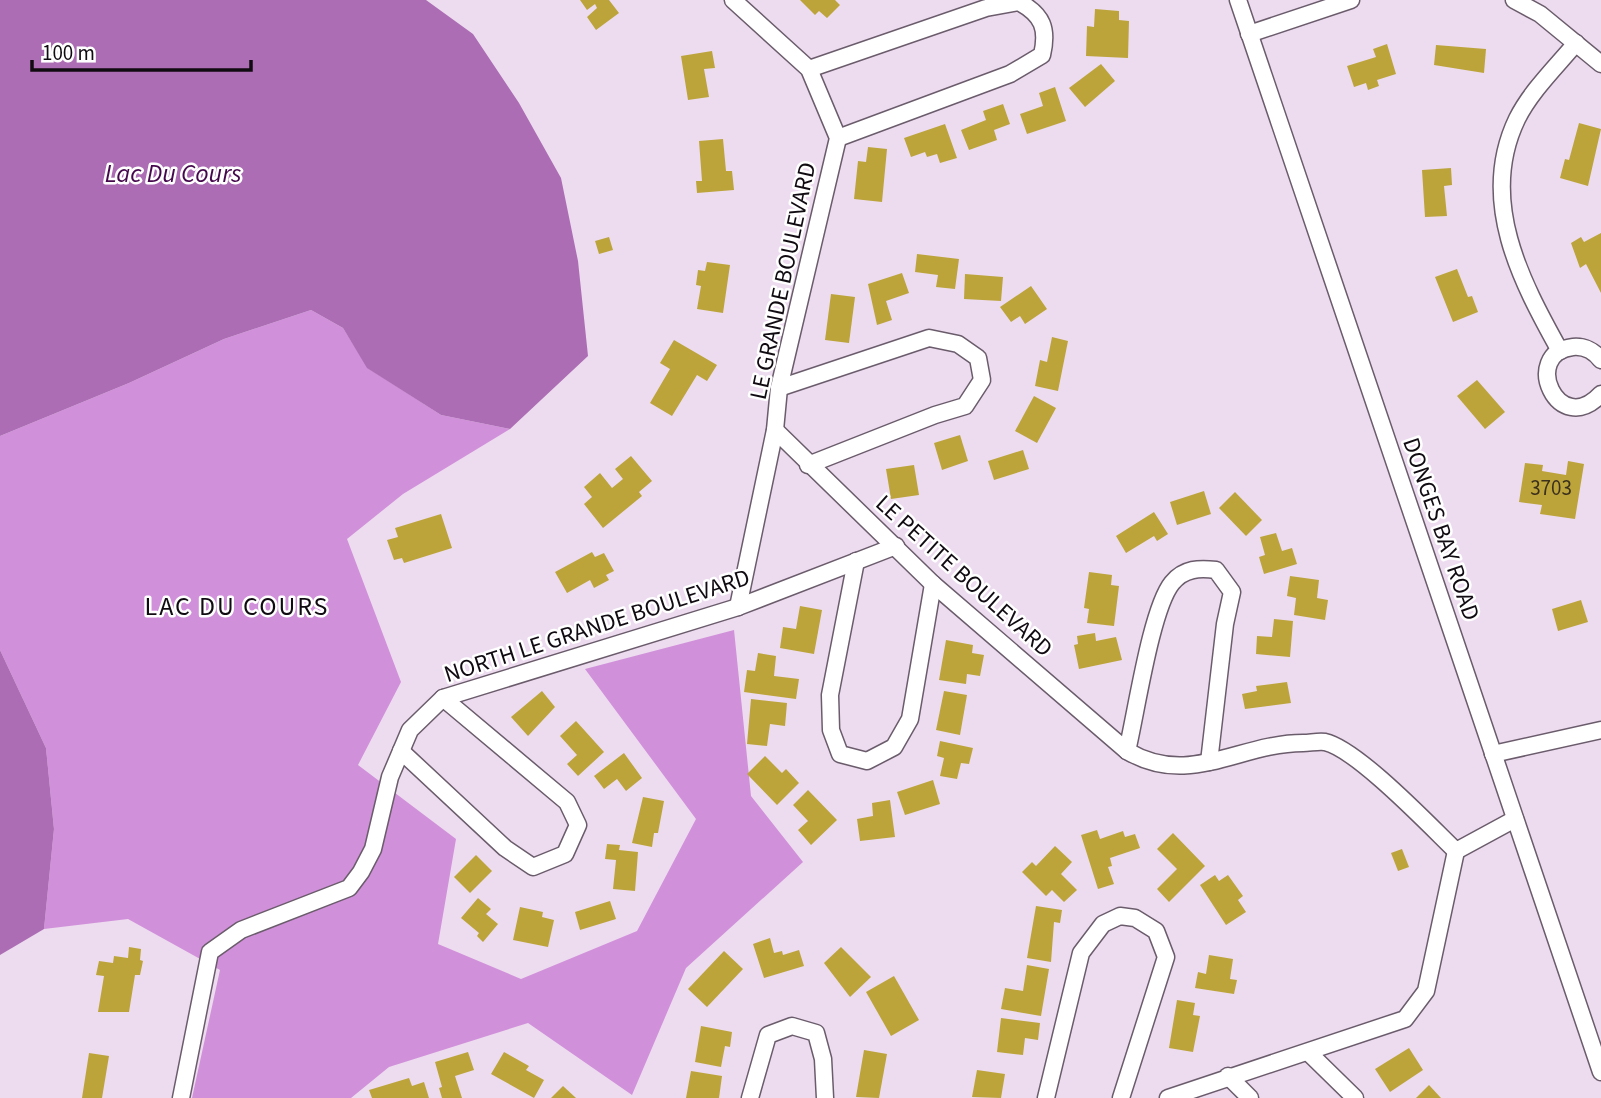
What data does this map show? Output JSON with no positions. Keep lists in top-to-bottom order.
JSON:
{
  "streets": {
    "street": [
      "LE GRANDE BOULEVARD",
      "DONGES BAY ROAD",
      "LE PETITE BOULEVARD",
      "NORTH LE GRANDE BOULEVARD"
    ]
  },
  "crossings": [
    ["LE GRANDE BOULEVARD", "LE PETITE BOULEVARD"],
    ["LE GRANDE BOULEVARD", "NORTH LE GRANDE BOULEVARD"],
    ["LE PETITE BOULEVARD", "NORTH LE GRANDE BOULEVARD"]
  ],
  "districts": ["LAC DU COURS"],
  "water": ["Lac Du Cours"],
  "house_numbers": ["3703"],
  "scale_bar": "100 m"
}
